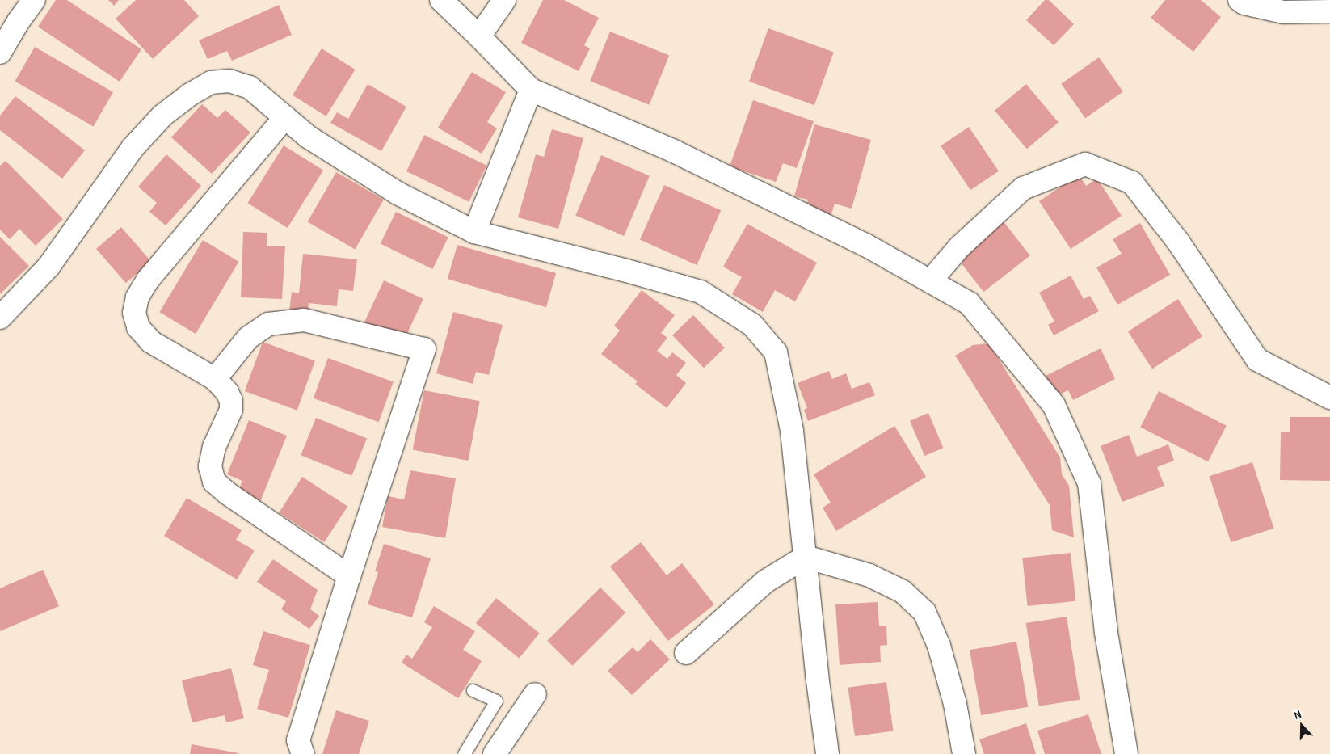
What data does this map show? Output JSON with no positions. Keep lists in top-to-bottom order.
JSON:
{
  "north": "top"
}
